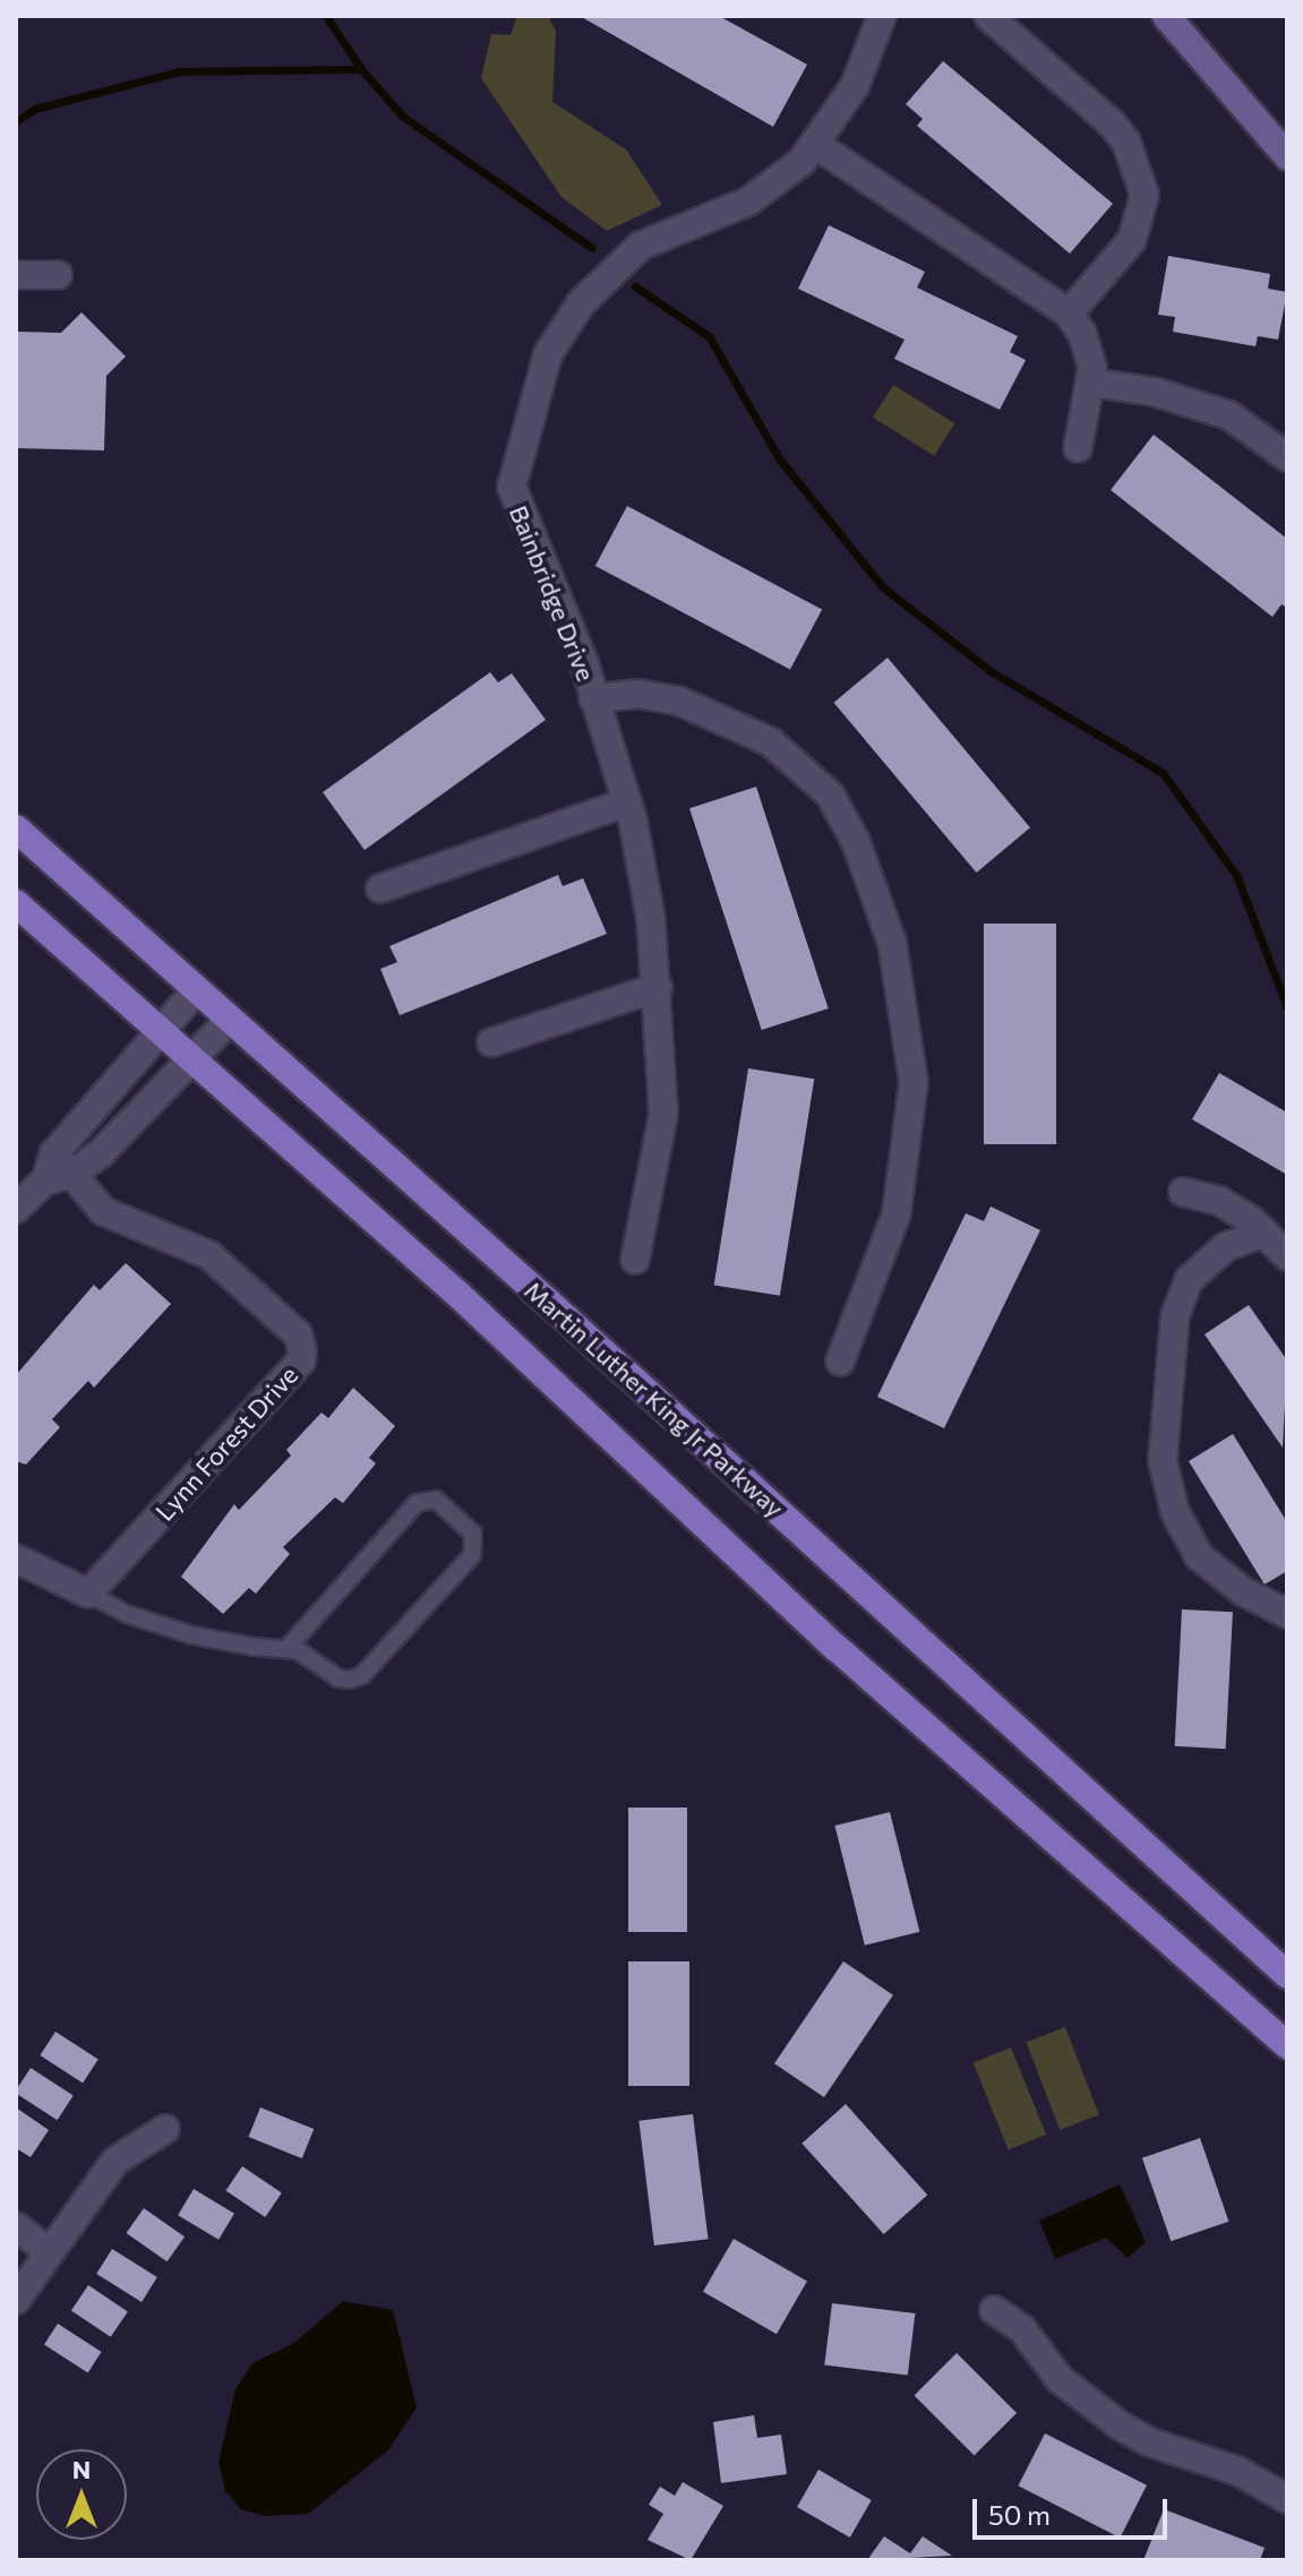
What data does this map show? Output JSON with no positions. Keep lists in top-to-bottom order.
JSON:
{
  "streets": {
    "main road": ["Martin Luther King Jr Parkway"],
    "street": ["Bainbridge Drive", "Lynn Forest Drive"]
  },
  "scale_bar": "50 m",
  "north": "top"
}
